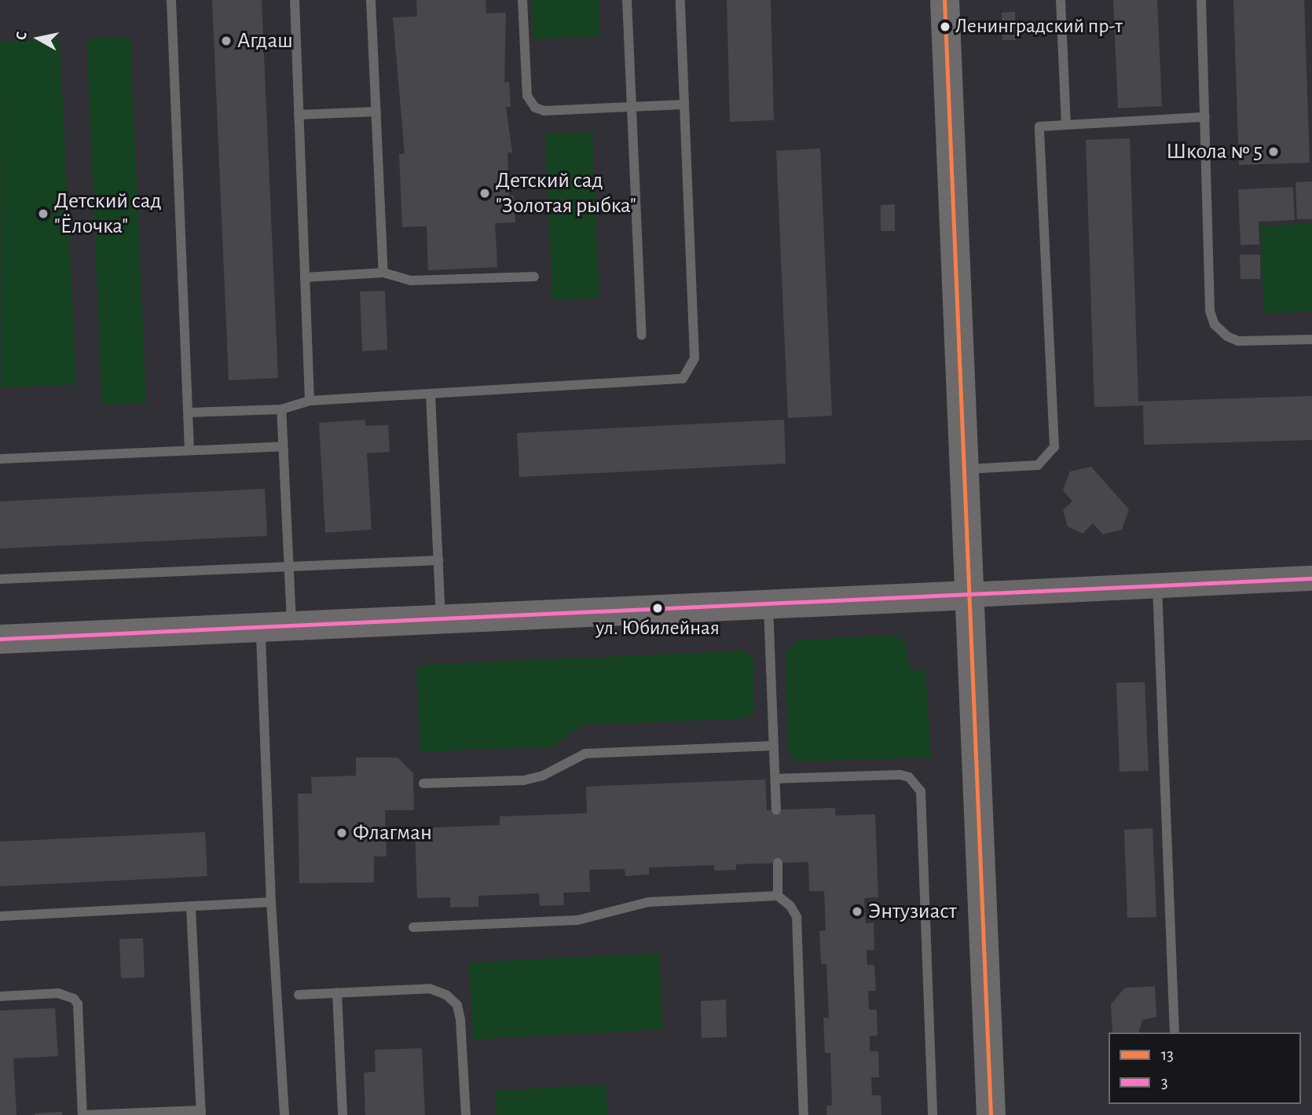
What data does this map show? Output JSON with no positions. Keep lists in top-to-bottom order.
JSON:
{
  "places": [
    "Ленинградский пр-т",
    "Агдаш",
    "Школа № 5",
    "Детский сад \"Золотая рыбка\"",
    "Детский сад \"Ёлочка\"",
    "ул. Юбилейная",
    "Флагман",
    "Энтузиаст"
  ],
  "lines": ["transit line 13", "transit line 3"],
  "legend": ["13", "3"],
  "north": "left"
}
